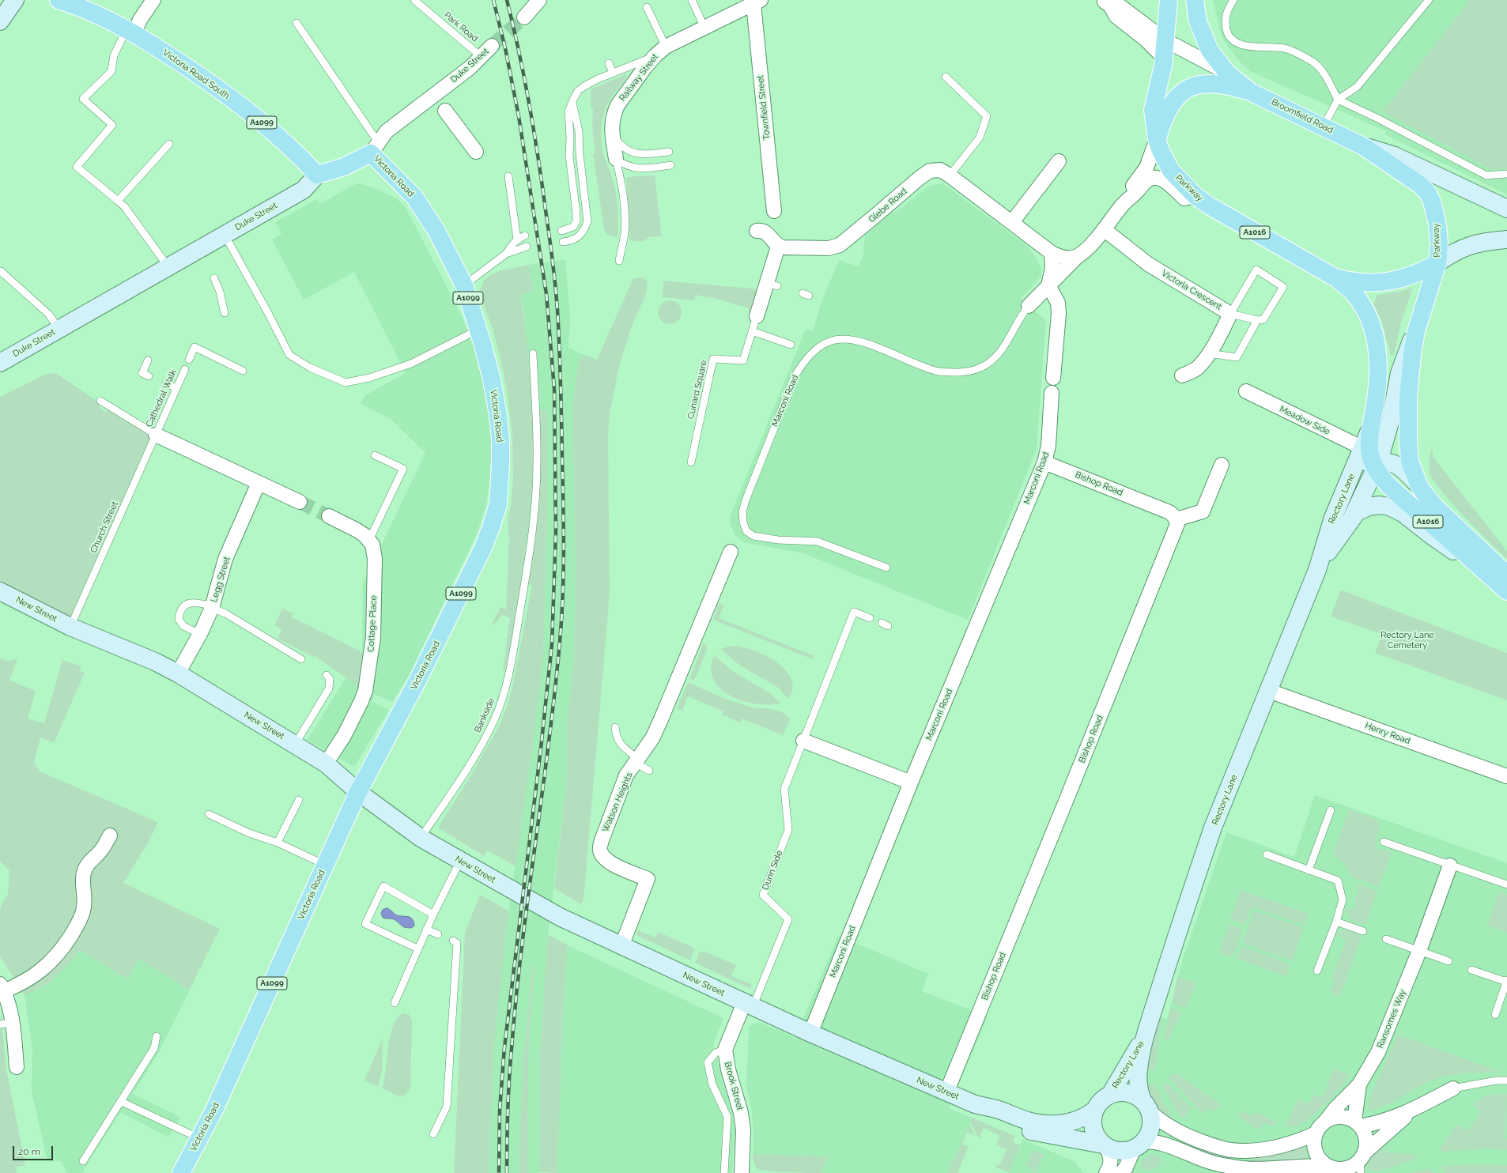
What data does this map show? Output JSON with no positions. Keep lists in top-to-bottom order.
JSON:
{
  "streets": {
    "main road": [
      "Duke Street",
      "Victoria Road South",
      "Broomfield Road",
      "A1099",
      "Victoria Road",
      "Parkway",
      "A1016",
      "Rectory Lane",
      "New Street"
    ],
    "street": [
      "Railway Street",
      "Townfield Street",
      "Glebe Road",
      "Victoria Crescent",
      "Marconi Road",
      "Meadow Side",
      "Bishop Road",
      "Legg Street",
      "Cottage Place",
      "Henry Road",
      "Watson Heights",
      "Ransomes Way",
      "Brook Street"
    ],
    "lane": [
      "Park Road",
      "Cunard Square",
      "Cathedral Walk",
      "Church Street",
      "Bankside",
      "Dunn Side"
    ]
  },
  "crossings": [
    ["Park Road", "Duke Street"],
    ["Duke Street", "Victoria Road South"],
    ["Duke Street", "Victoria Road"],
    ["Railway Street", "Townfield Street"],
    ["Broomfield Road", "Parkway"],
    ["Broomfield Road", "A1016"],
    ["Victoria Road", "New Street"],
    ["Parkway", "A1016"],
    ["Parkway", "Meadow Side"],
    ["Parkway", "Rectory Lane"],
    ["Glebe Road", "Marconi Road"],
    ["A1016", "Meadow Side"],
    ["A1016", "Rectory Lane"],
    ["Cathedral Walk", "Church Street"],
    ["Marconi Road", "Bishop Road"],
    ["Marconi Road", "New Street"],
    ["Meadow Side", "Rectory Lane"],
    ["Bishop Road", "New Street"],
    ["Rectory Lane", "New Street"],
    ["Rectory Lane", "Henry Road"],
    ["Church Street", "New Street"],
    ["Legg Street", "New Street"],
    ["New Street", "Cottage Place"],
    ["New Street", "Bankside"],
    ["New Street", "Watson Heights"],
    ["New Street", "Dunn Side"],
    ["New Street", "Brook Street"],
    ["Dunn Side", "Brook Street"]
  ],
  "parks": ["Rectory Lane Cemetery"],
  "scale_bar": "20 m"
}
